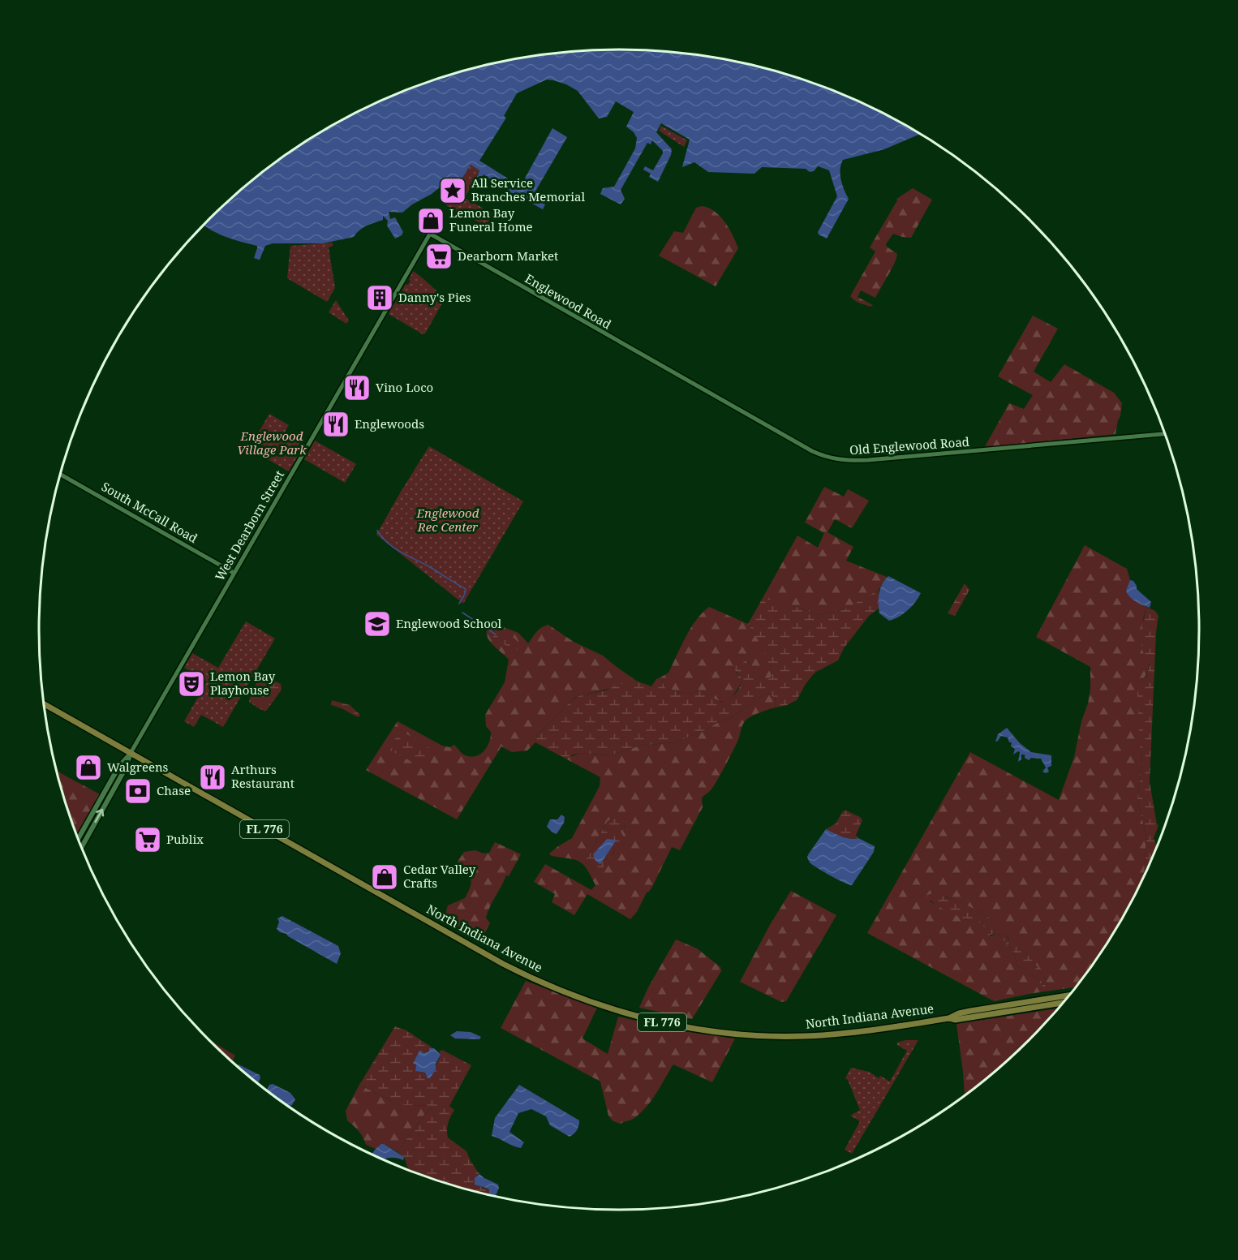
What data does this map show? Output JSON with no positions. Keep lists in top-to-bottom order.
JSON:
{
  "streets": {
    "main road": ["FL 776", "North Indiana Avenue"],
    "street": [
      "Englewood Road",
      "Old Englewood Road",
      "South McCall Road",
      "West Dearborn Street"
    ]
  },
  "crossings": [
    ["Englewood Road", "Old Englewood Road"],
    ["Englewood Road", "West Dearborn Street"],
    ["South McCall Road", "West Dearborn Street"],
    ["West Dearborn Street", "FL 776"],
    ["West Dearborn Street", "North Indiana Avenue"],
    ["FL 776", "North Indiana Avenue"]
  ],
  "parks": ["Englewood Village Park", "Englewood Rec Center"],
  "places": {
    "place": ["All Service Branches Memorial"],
    "shop": ["Lemon Bay Funeral Home", "Walgreens", "Cedar Valley Crafts"],
    "supermarket": ["Dearborn Market", "Publix"],
    "building": ["Danny's Pies"],
    "restaurant": ["Vino Loco", "Englewoods", "Arthurs Restaurant"],
    "school or university": ["Englewood School"],
    "theatre": ["Lemon Bay Playhouse"],
    "bank": ["Chase"]
  }
}
